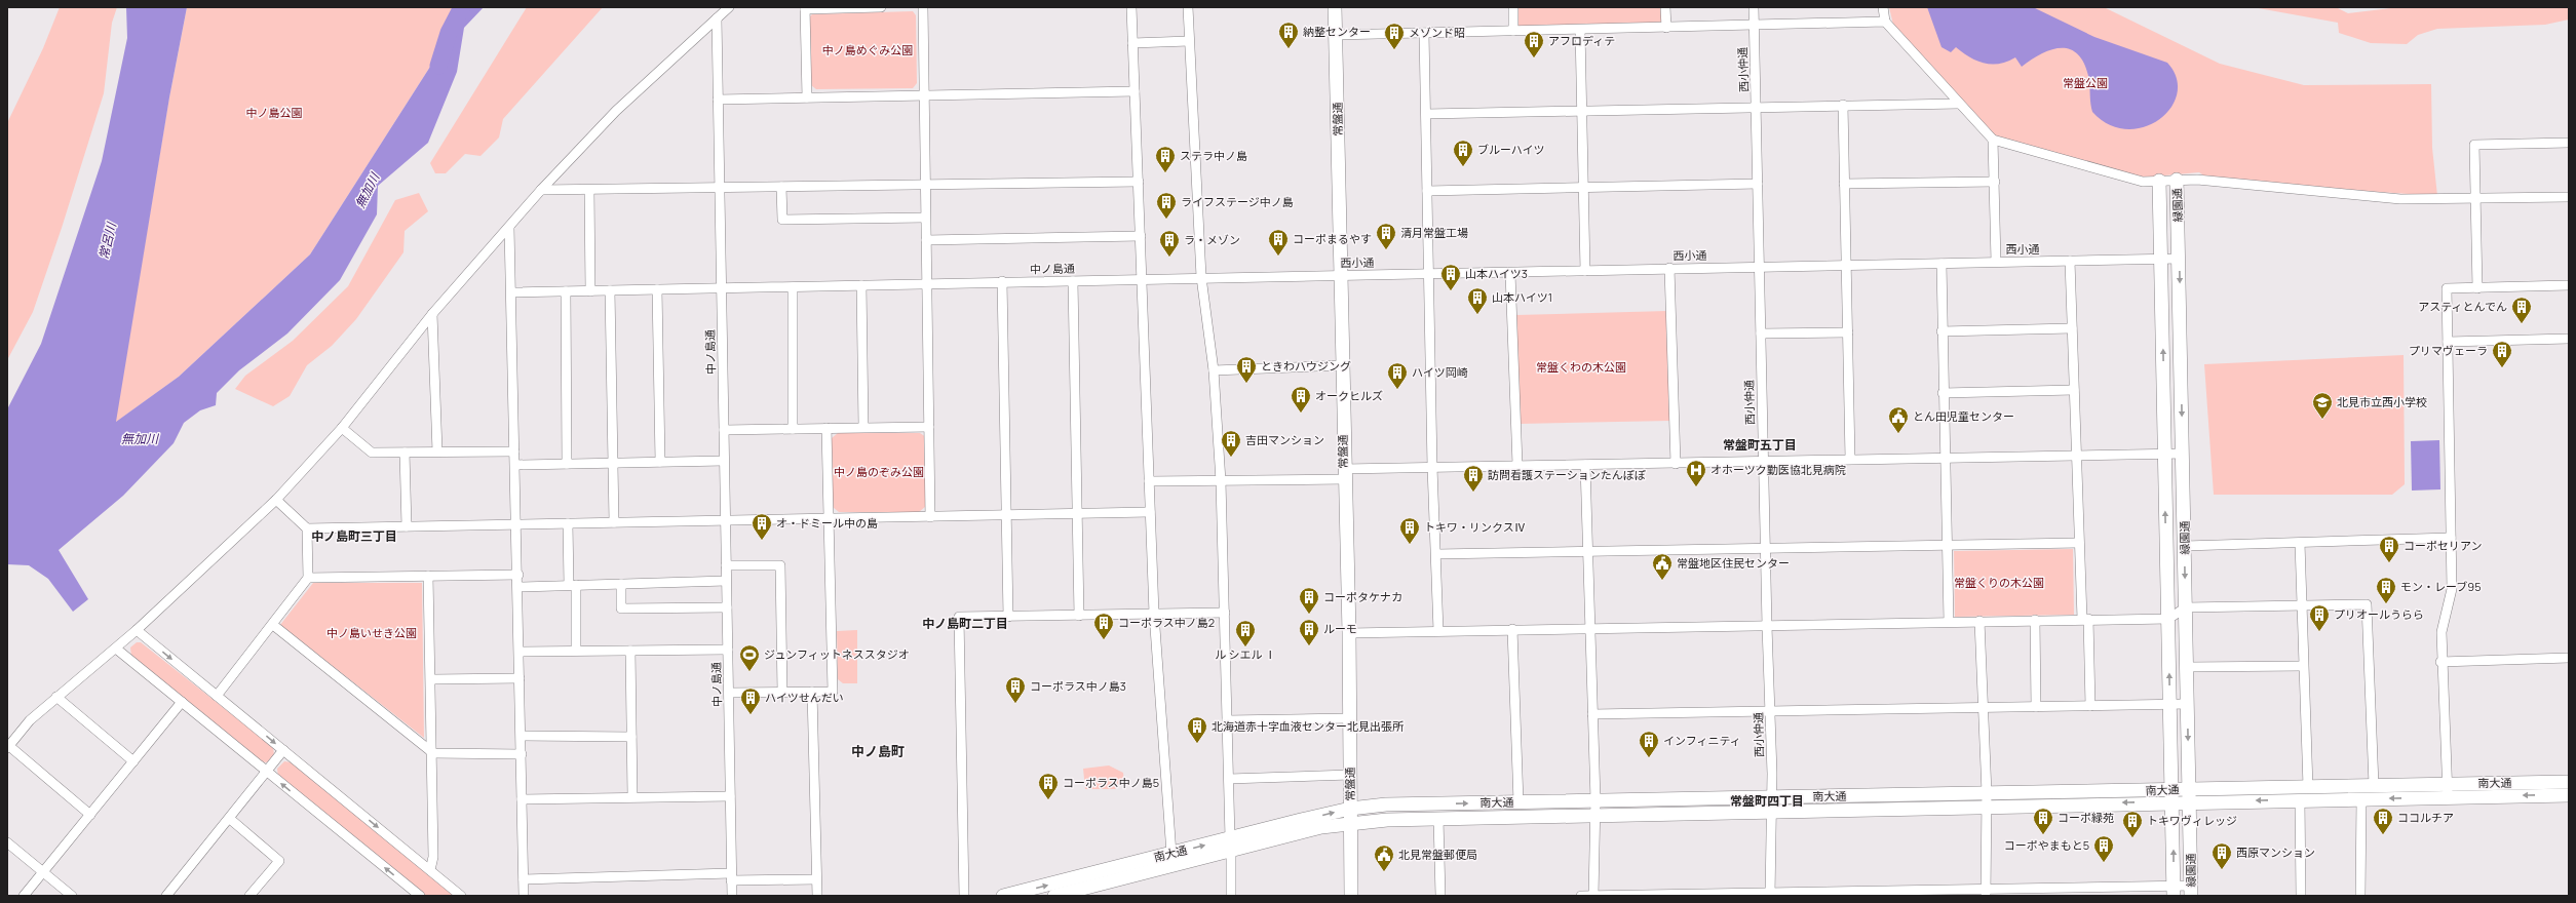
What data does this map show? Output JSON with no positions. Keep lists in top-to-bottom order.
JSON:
{
  "streets": {
    "street": [
      "西小仲通",
      "常盤通",
      "緑園通",
      "西小通",
      "中ノ島通",
      "南大通"
    ]
  },
  "crossings": [
    ["西小仲通", "西小通"],
    ["西小仲通", "南大通"],
    ["常盤通", "西小通"],
    ["常盤通", "南大通"],
    ["緑園通", "西小通"],
    ["緑園通", "南大通"],
    ["西小通", "中ノ島通"]
  ],
  "districts": [
    "常盤町五丁目",
    "中ノ島町三丁目",
    "中ノ島町二丁目",
    "中ノ島町",
    "常盤町四丁目"
  ],
  "water": ["無加川", "常呂川"],
  "parks": [
    "中ノ島めぐみ公園",
    "常盤公園",
    "中ノ島公園",
    "常盤くわの木公園",
    "中ノ島のぞみ公園",
    "常盤くりの木公園",
    "中ノ島いせき公園"
  ],
  "places": {
    "building": [
      "納整センター",
      "メゾンド昭",
      "アフロディテ",
      "ブルーハイツ",
      "ステラ中ノ島",
      "ライフステージ中ノ島",
      "清月常盤工場",
      "コーポまるやす",
      "ラ・メゾン",
      "山本ハイツ3",
      "山本ハイツ1",
      "アスティとんでん",
      "プリマヴェーラ",
      "ときわハウジング",
      "ハイツ岡崎",
      "オークヒルズ",
      "吉田マンション",
      "訪問看護ステーションたんぽぽ",
      "オ・ドミール中の島",
      "トキワ・リンクスⅣ",
      "コーポセリアン",
      "モン・レーブ95",
      "コーポタケナカ",
      "プリオールうらら",
      "コーポラス中ノ島2",
      "ルーモ",
      "ル シエル Ⅰ",
      "コーポラス中ノ島3",
      "ハイツせんだい",
      "北海道赤十字血液センター北見出張所",
      "インフィニティ",
      "コーポラス中ノ島5",
      "コーポ緑苑",
      "ココルチア",
      "トキワヴィレッジ",
      "コーポやまもと5",
      "西原マンション"
    ],
    "school or university": ["北見市立西小学校"],
    "public building": ["とん田児童センター", "常盤地区住民センター", "北見常盤郵便局"],
    "hospital": ["オホーツク勤医協北見病院"],
    "sports": ["ジュンフィットネススタジオ"]
  }
}
